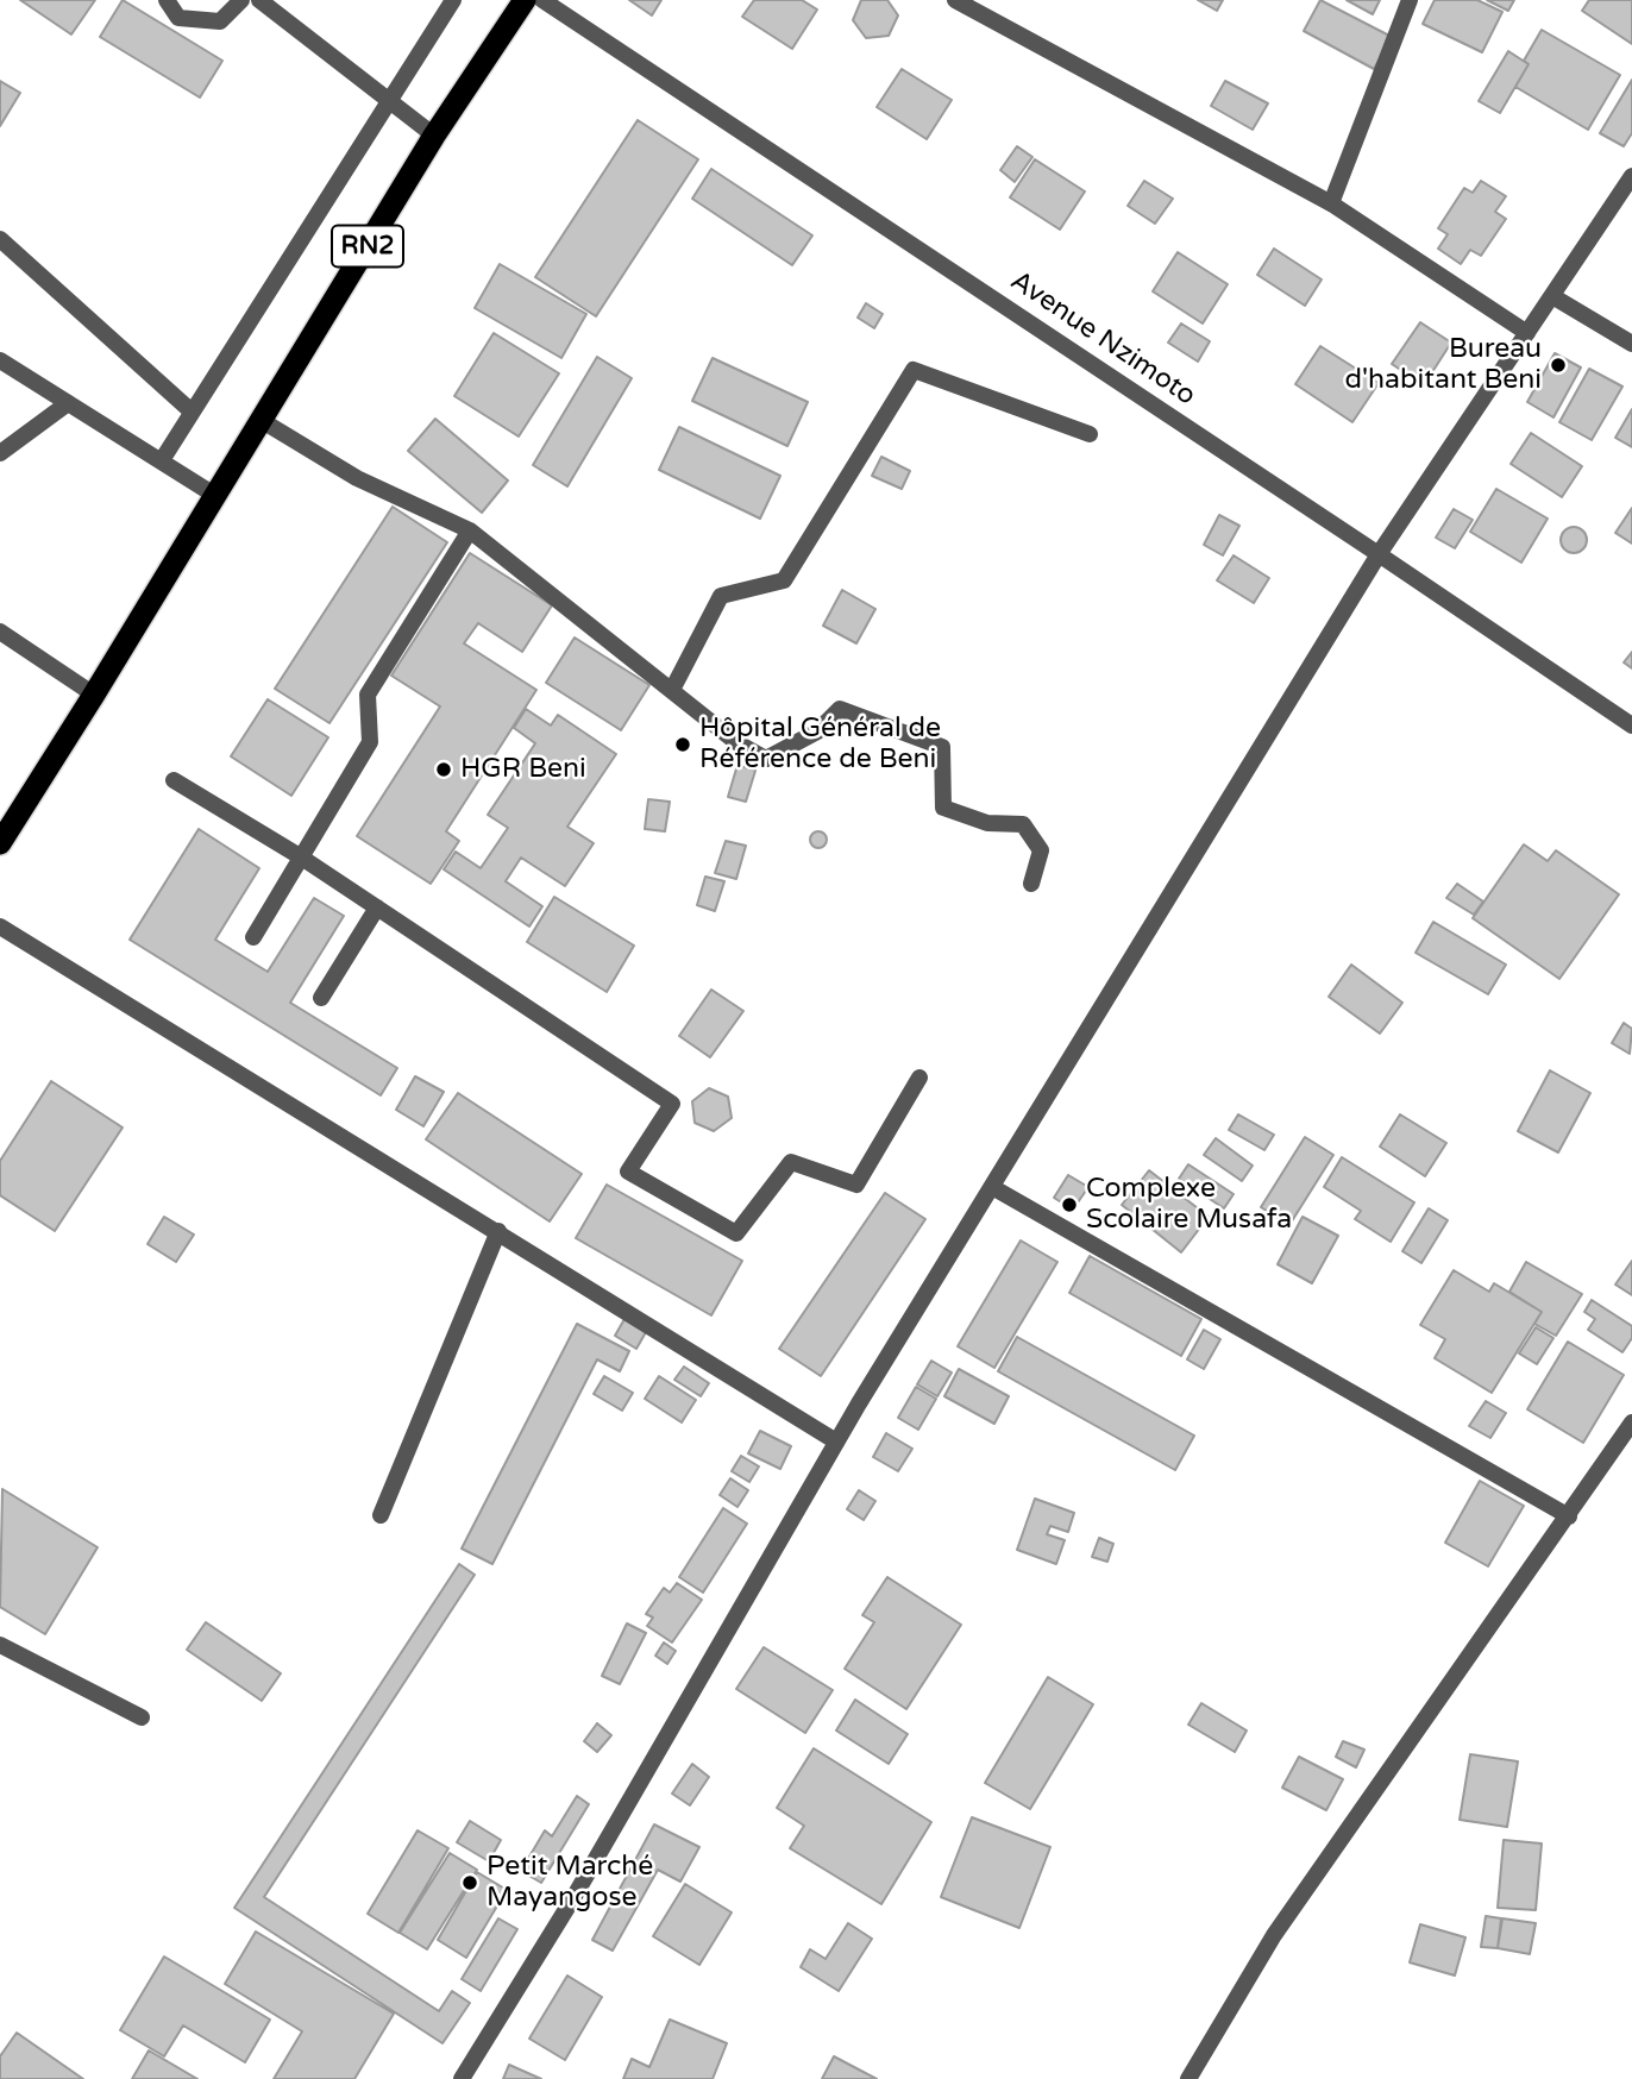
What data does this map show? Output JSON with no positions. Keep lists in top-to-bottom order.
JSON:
{
  "streets": {
    "highway": ["RN2"],
    "street": ["Avenue Nzimoto"]
  },
  "places": [
    "Bureau d'habitant Beni",
    "Hôpital Général de Référence de Beni",
    "HGR Beni",
    "Complexe Scolaire Musafa",
    "Petit Marché Mayangose"
  ]
}
